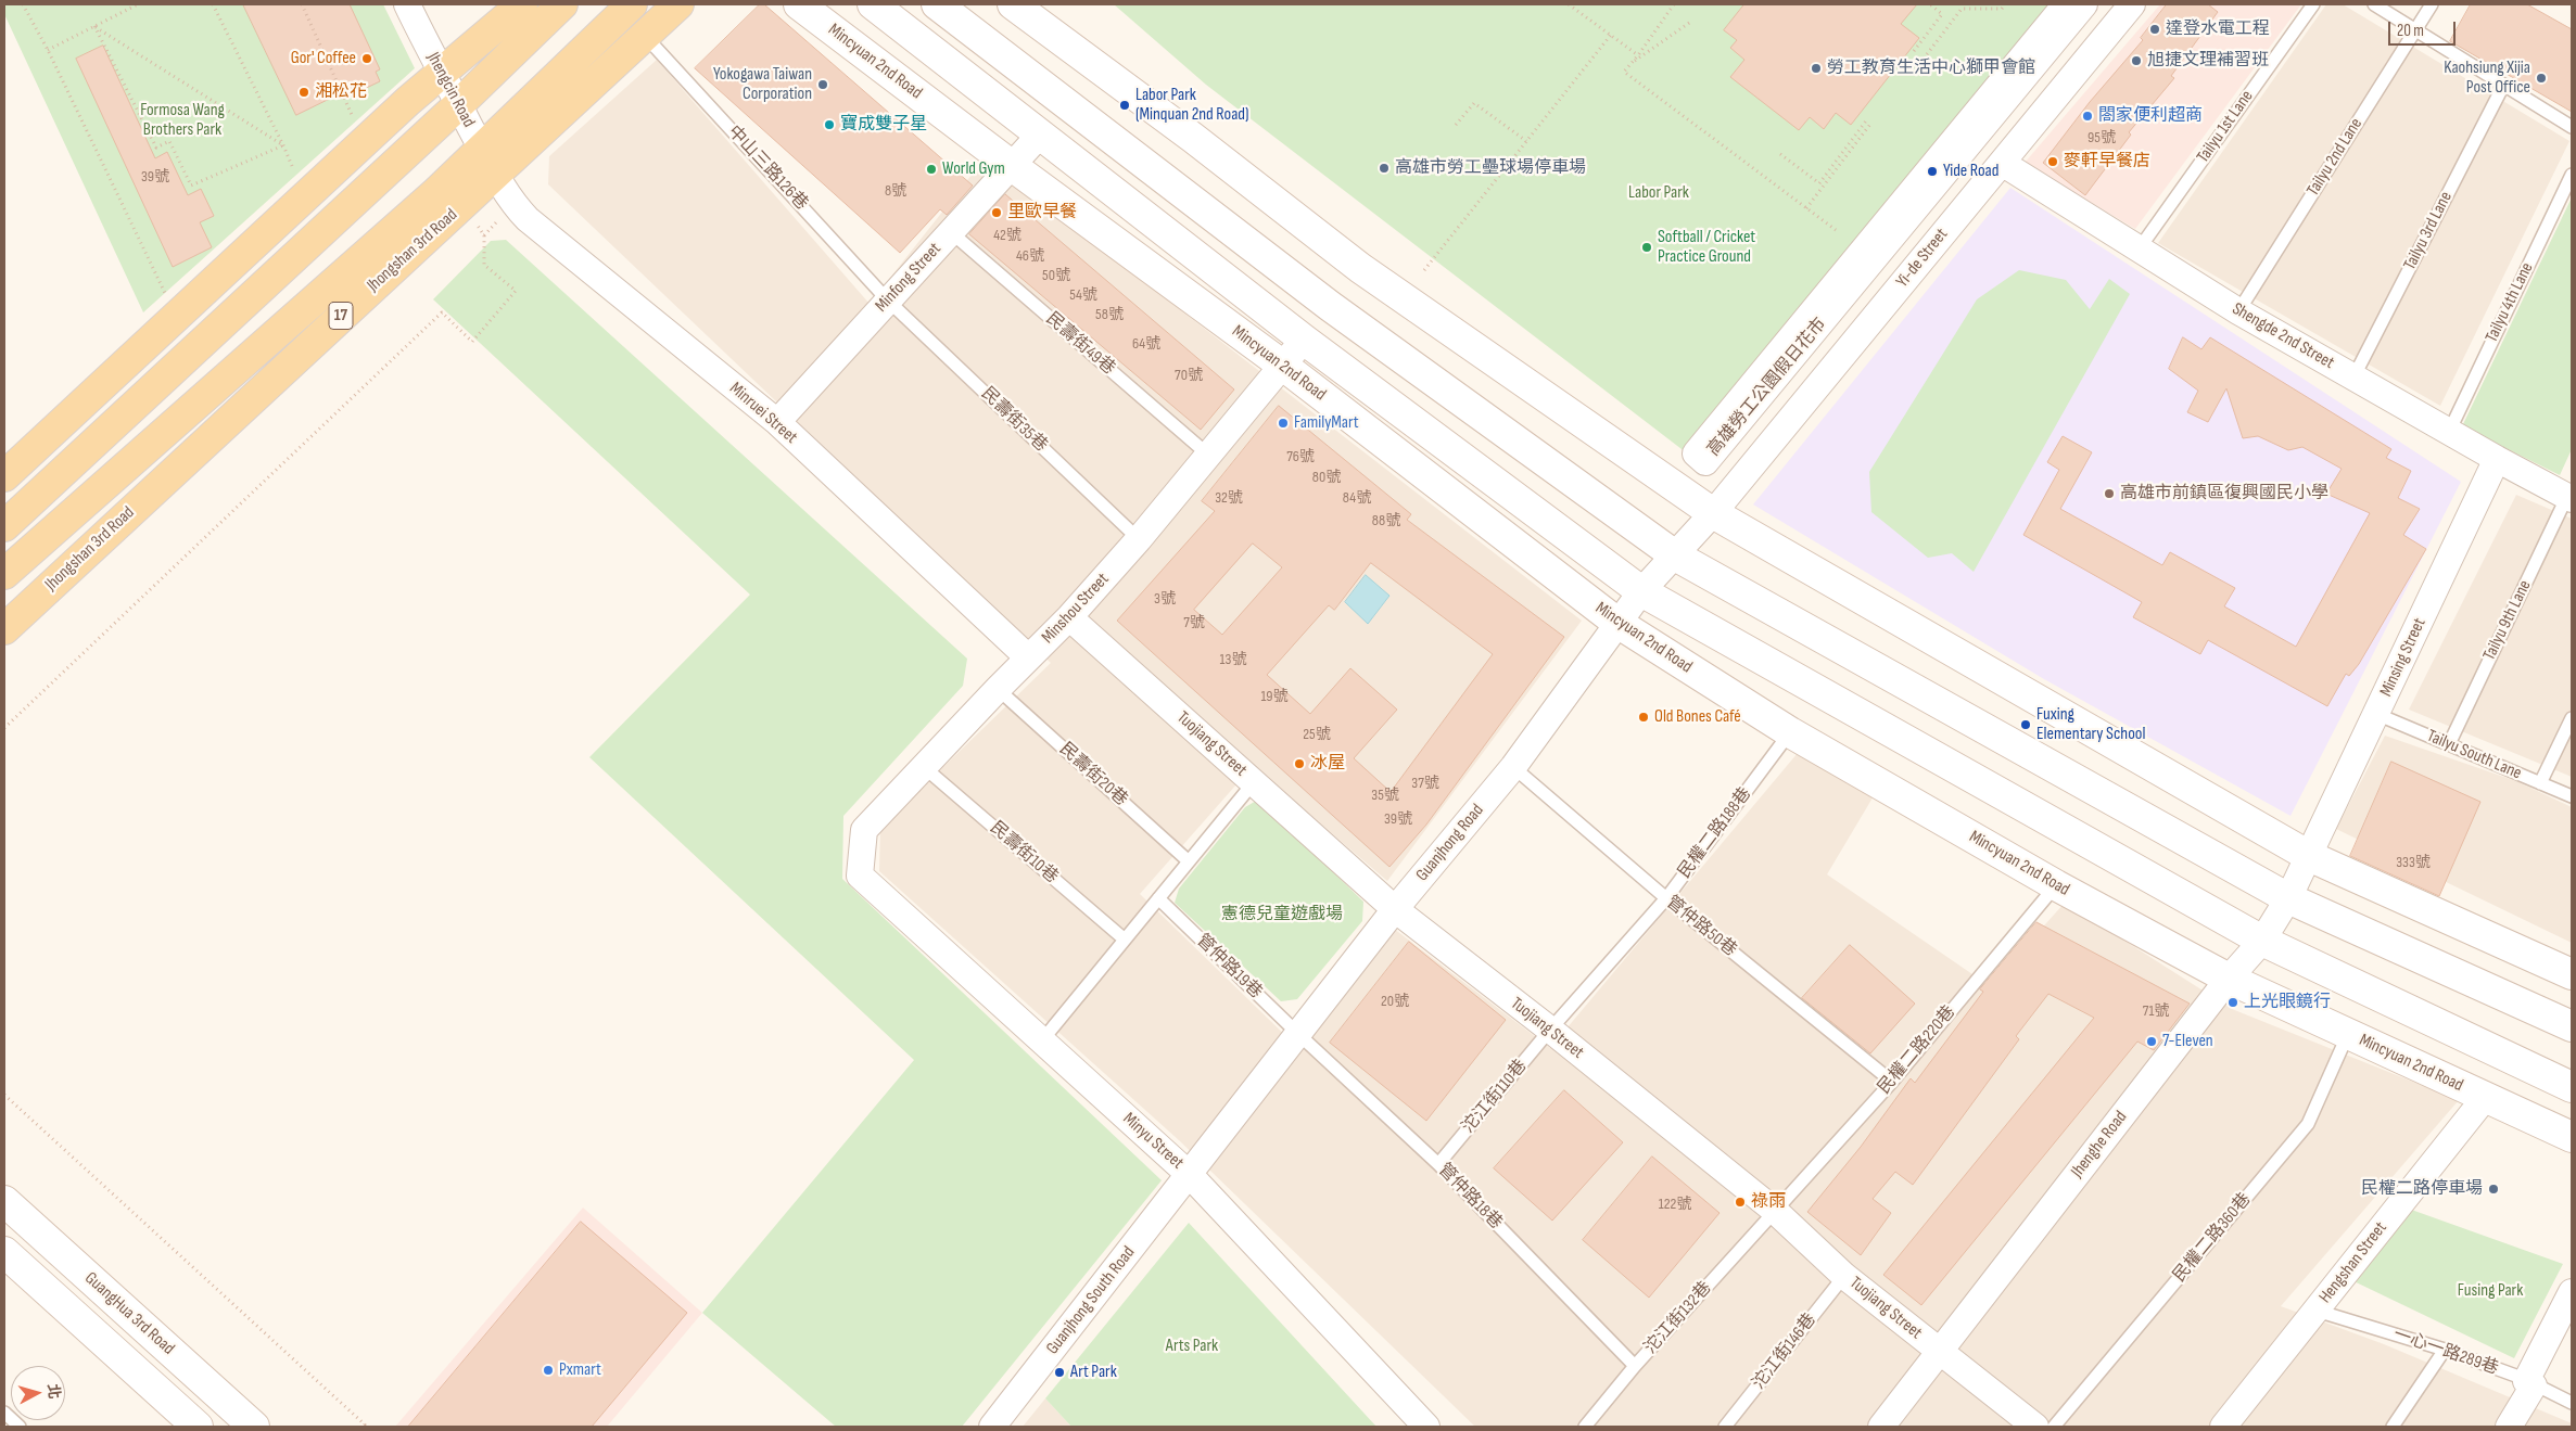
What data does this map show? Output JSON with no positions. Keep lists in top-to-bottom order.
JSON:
{
  "streets": {
    "main road": ["Jhongshan 3rd Road", "17"],
    "street": [
      "Mincyuan 2nd Road",
      "Jhengcin Road",
      "Yi-de Street",
      "Minfong Street",
      "Shengde 2nd Street",
      "高雄勞工公園假日花市",
      "Minruei Street",
      "Minshou Street",
      "Minsing Street",
      "Tuojiang Street",
      "Guanjhong Road",
      "Minyu Street",
      "Jhenghe Road",
      "Hengshan Street",
      "Guanjhong South Road",
      "GuangHua 3rd Road"
    ],
    "lane": [
      "Tailyu 1st Lane",
      "Tailyu 2nd Lane",
      "中山三路126巷",
      "Tailyu 3rd Lane",
      "Tailyu 4th Lane",
      "民壽街49巷",
      "民壽街35巷",
      "Tailyu 9th Lane",
      "Tailyu South Lane",
      "民壽街20巷",
      "民權二路188巷",
      "民壽街10巷",
      "管仲路50巷",
      "管仲路19巷",
      "民權二路220巷",
      "沱江街110巷",
      "管仲路18巷",
      "民權二路360巷",
      "沱江街132巷",
      "沱江街146巷",
      "一心一路289巷"
    ]
  },
  "crossings": [
    ["Mincyuan 2nd Road", "Minfong Street"],
    ["Mincyuan 2nd Road", "Minshou Street"],
    ["Mincyuan 2nd Road", "民權二路188巷"],
    ["Mincyuan 2nd Road", "Guanjhong Road"],
    ["Mincyuan 2nd Road", "民權二路220巷"],
    ["Mincyuan 2nd Road", "Jhenghe Road"],
    ["Mincyuan 2nd Road", "民權二路360巷"],
    ["Mincyuan 2nd Road", "Hengshan Street"],
    ["Jhengcin Road", "Jhongshan 3rd Road"],
    ["Jhengcin Road", "Minruei Street"],
    ["Tailyu 1st Lane", "Shengde 2nd Street"],
    ["Tailyu 2nd Lane", "Shengde 2nd Street"],
    ["中山三路126巷", "Jhongshan 3rd Road"],
    ["中山三路126巷", "Minfong Street"],
    ["中山三路126巷", "民壽街35巷"],
    ["Tailyu 3rd Lane", "Shengde 2nd Street"],
    ["Jhongshan 3rd Road", "Minruei Street"],
    ["Yi-de Street", "Shengde 2nd Street"],
    ["Yi-de Street", "Guanjhong Road"],
    ["Minfong Street", "民壽街49巷"],
    ["Minfong Street", "Minruei Street"],
    ["Minfong Street", "民壽街35巷"],
    ["Tailyu 4th Lane", "Shengde 2nd Street"],
    ["Shengde 2nd Street", "Tailyu 9th Lane"],
    ["Shengde 2nd Street", "Minsing Street"],
    ["民壽街49巷", "Minshou Street"],
    ["Minruei Street", "Minshou Street"],
    ["民壽街35巷", "Minshou Street"],
    ["Minshou Street", "Tuojiang Street"],
    ["Minshou Street", "民壽街20巷"],
    ["Minshou Street", "民壽街10巷"],
    ["Minshou Street", "Minyu Street"],
    ["Tailyu 9th Lane", "Tailyu South Lane"],
    ["Minsing Street", "Tailyu South Lane"],
    ["Minsing Street", "Jhenghe Road"],
    ["Tuojiang Street", "民權二路188巷"],
    ["Tuojiang Street", "Guanjhong Road"],
    ["Tuojiang Street", "民權二路220巷"],
    ["Tuojiang Street", "沱江街110巷"],
    ["Tuojiang Street", "Jhenghe Road"],
    ["Tuojiang Street", "沱江街132巷"],
    ["Tuojiang Street", "沱江街146巷"],
    ["民權二路188巷", "管仲路50巷"],
    ["民權二路188巷", "沱江街110巷"],
    ["Guanjhong Road", "管仲路50巷"],
    ["Guanjhong Road", "管仲路19巷"],
    ["Guanjhong Road", "Minyu Street"],
    ["Guanjhong Road", "管仲路18巷"],
    ["Guanjhong Road", "Guanjhong South Road"],
    ["管仲路50巷", "民權二路220巷"],
    ["管仲路19巷", "管仲路18巷"],
    ["民權二路220巷", "沱江街132巷"],
    ["沱江街110巷", "管仲路18巷"],
    ["Minyu Street", "Guanjhong South Road"],
    ["管仲路18巷", "沱江街132巷"],
    ["Hengshan Street", "一心一路289巷"]
  ],
  "parks": [
    "Formosa Wang Brothers Park",
    "Labor Park",
    "憲德兒童遊戲場",
    "Fusing Park",
    "Arts Park"
  ],
  "places": [
    "達登水電工程",
    "Gor' Coffee",
    "旭捷文理補習班",
    "勞工教育生活中心獅甲會館",
    "Kaohsiung Xijia Post Office",
    "Yokogawa Taiwan Corporation",
    "湘松花",
    "Labor Park (Minquan 2nd Road)",
    "閤家便利超商",
    "寶成雙子星",
    "麥軒早餐店",
    "高雄市勞工壘球場停車場",
    "World Gym",
    "Yide Road",
    "里歐早餐",
    "Softball / Cricket Practice Ground",
    "FamilyMart",
    "高雄市前鎮區復興國民小學",
    "Old Bones Café",
    "Fuxing Elementary School",
    "冰屋",
    "上光眼鏡行",
    "7-Eleven",
    "民權二路停車場",
    "祿雨",
    "Pxmart",
    "Art Park"
  ],
  "house_numbers": [
    "95號",
    "39號",
    "8號",
    "42號",
    "46號",
    "50號",
    "54號",
    "58號",
    "64號",
    "70號",
    "76號",
    "80號",
    "32號",
    "84號",
    "88號",
    "3號",
    "7號",
    "13號",
    "19號",
    "25號",
    "37號",
    "35號",
    "39號",
    "333號",
    "20號",
    "71號",
    "122號"
  ],
  "scale_bar": "20 m",
  "north": "right"
}
